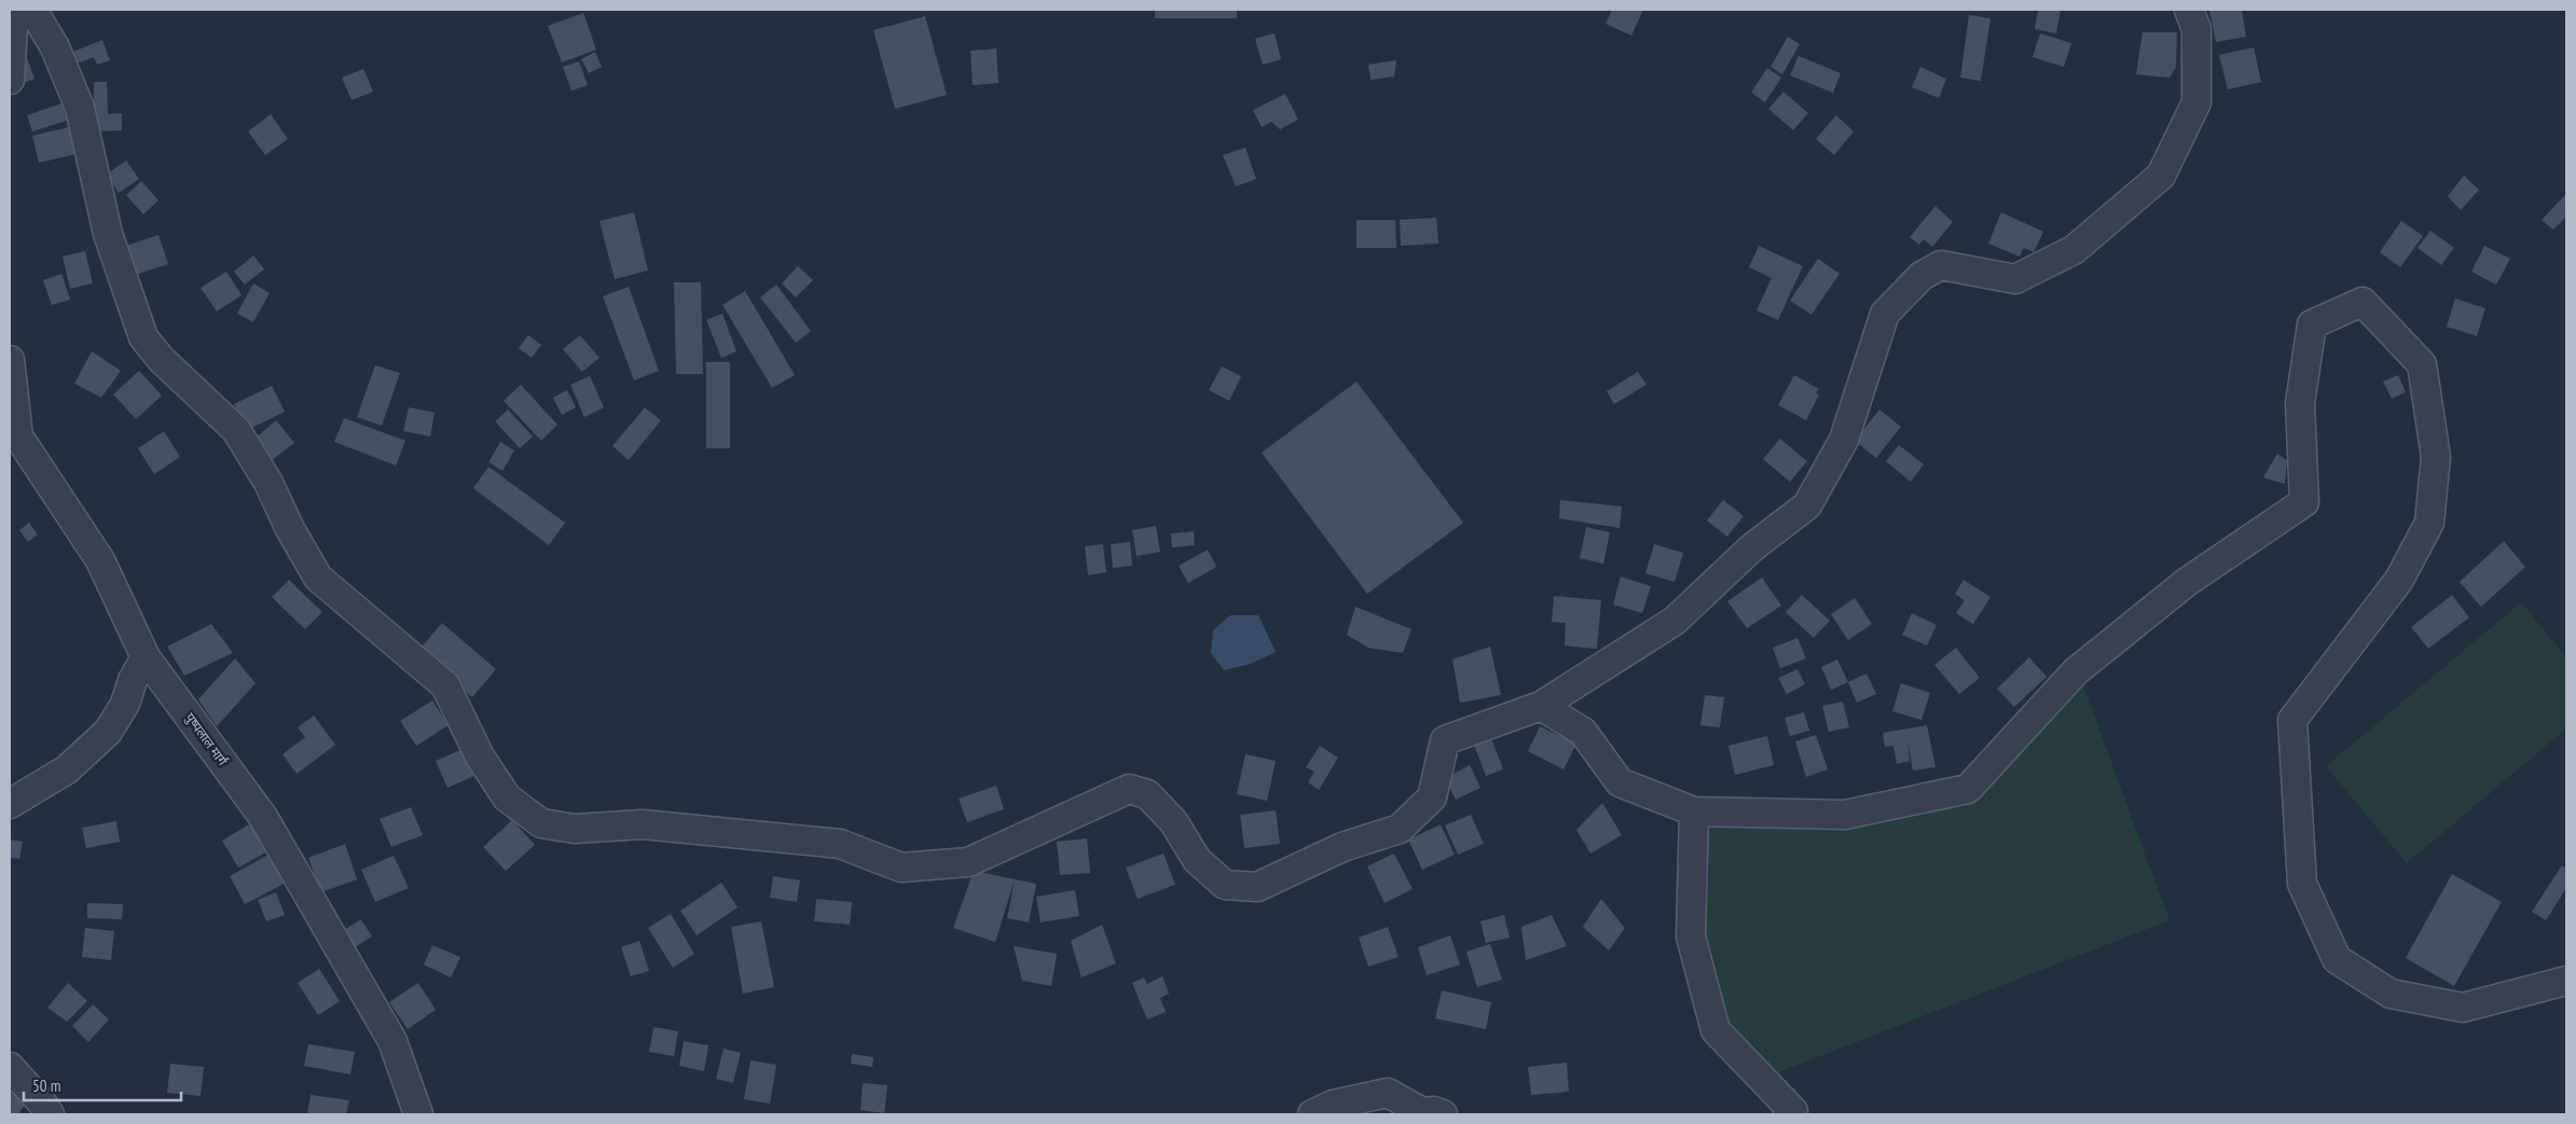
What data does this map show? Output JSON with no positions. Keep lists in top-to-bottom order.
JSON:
{
  "streets": {
    "street": ["पुष्पलाल मार्ग"]
  },
  "scale_bar": "50 m"
}
